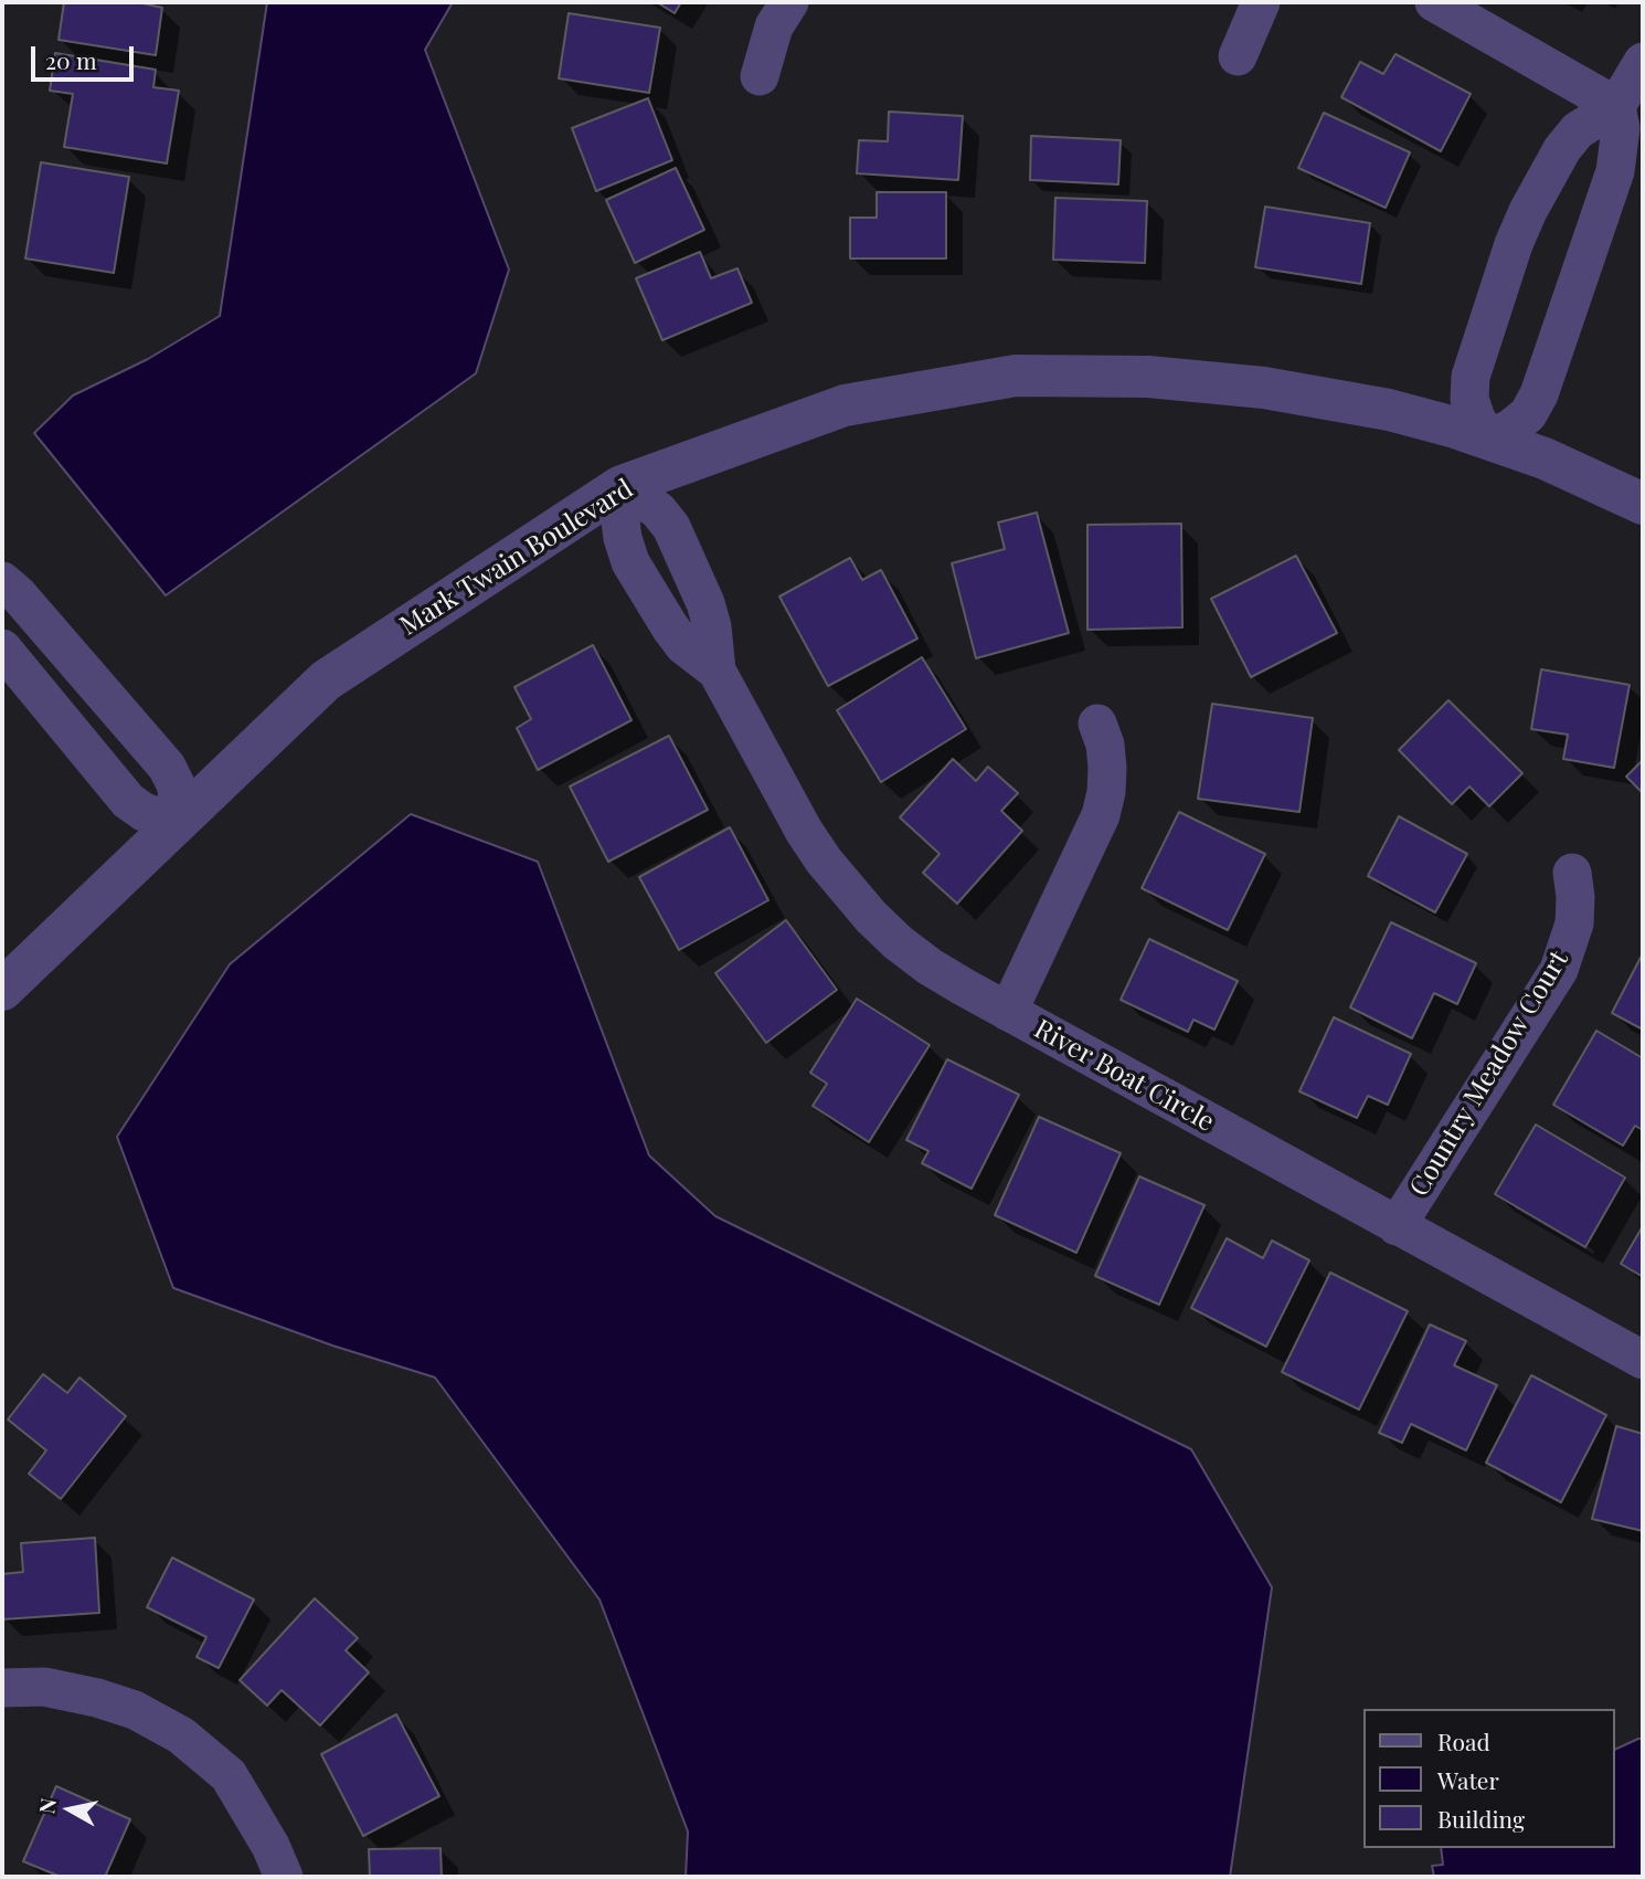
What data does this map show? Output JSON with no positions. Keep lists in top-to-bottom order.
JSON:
{
  "streets": {
    "street": ["Mark Twain Boulevard", "Country Meadow Court", "River Boat Circle"]
  },
  "crossings": [
    ["Mark Twain Boulevard", "River Boat Circle"],
    ["Country Meadow Court", "River Boat Circle"]
  ],
  "legend": ["Road", "Water", "Building"],
  "scale_bar": "20 m",
  "north": "left"
}
